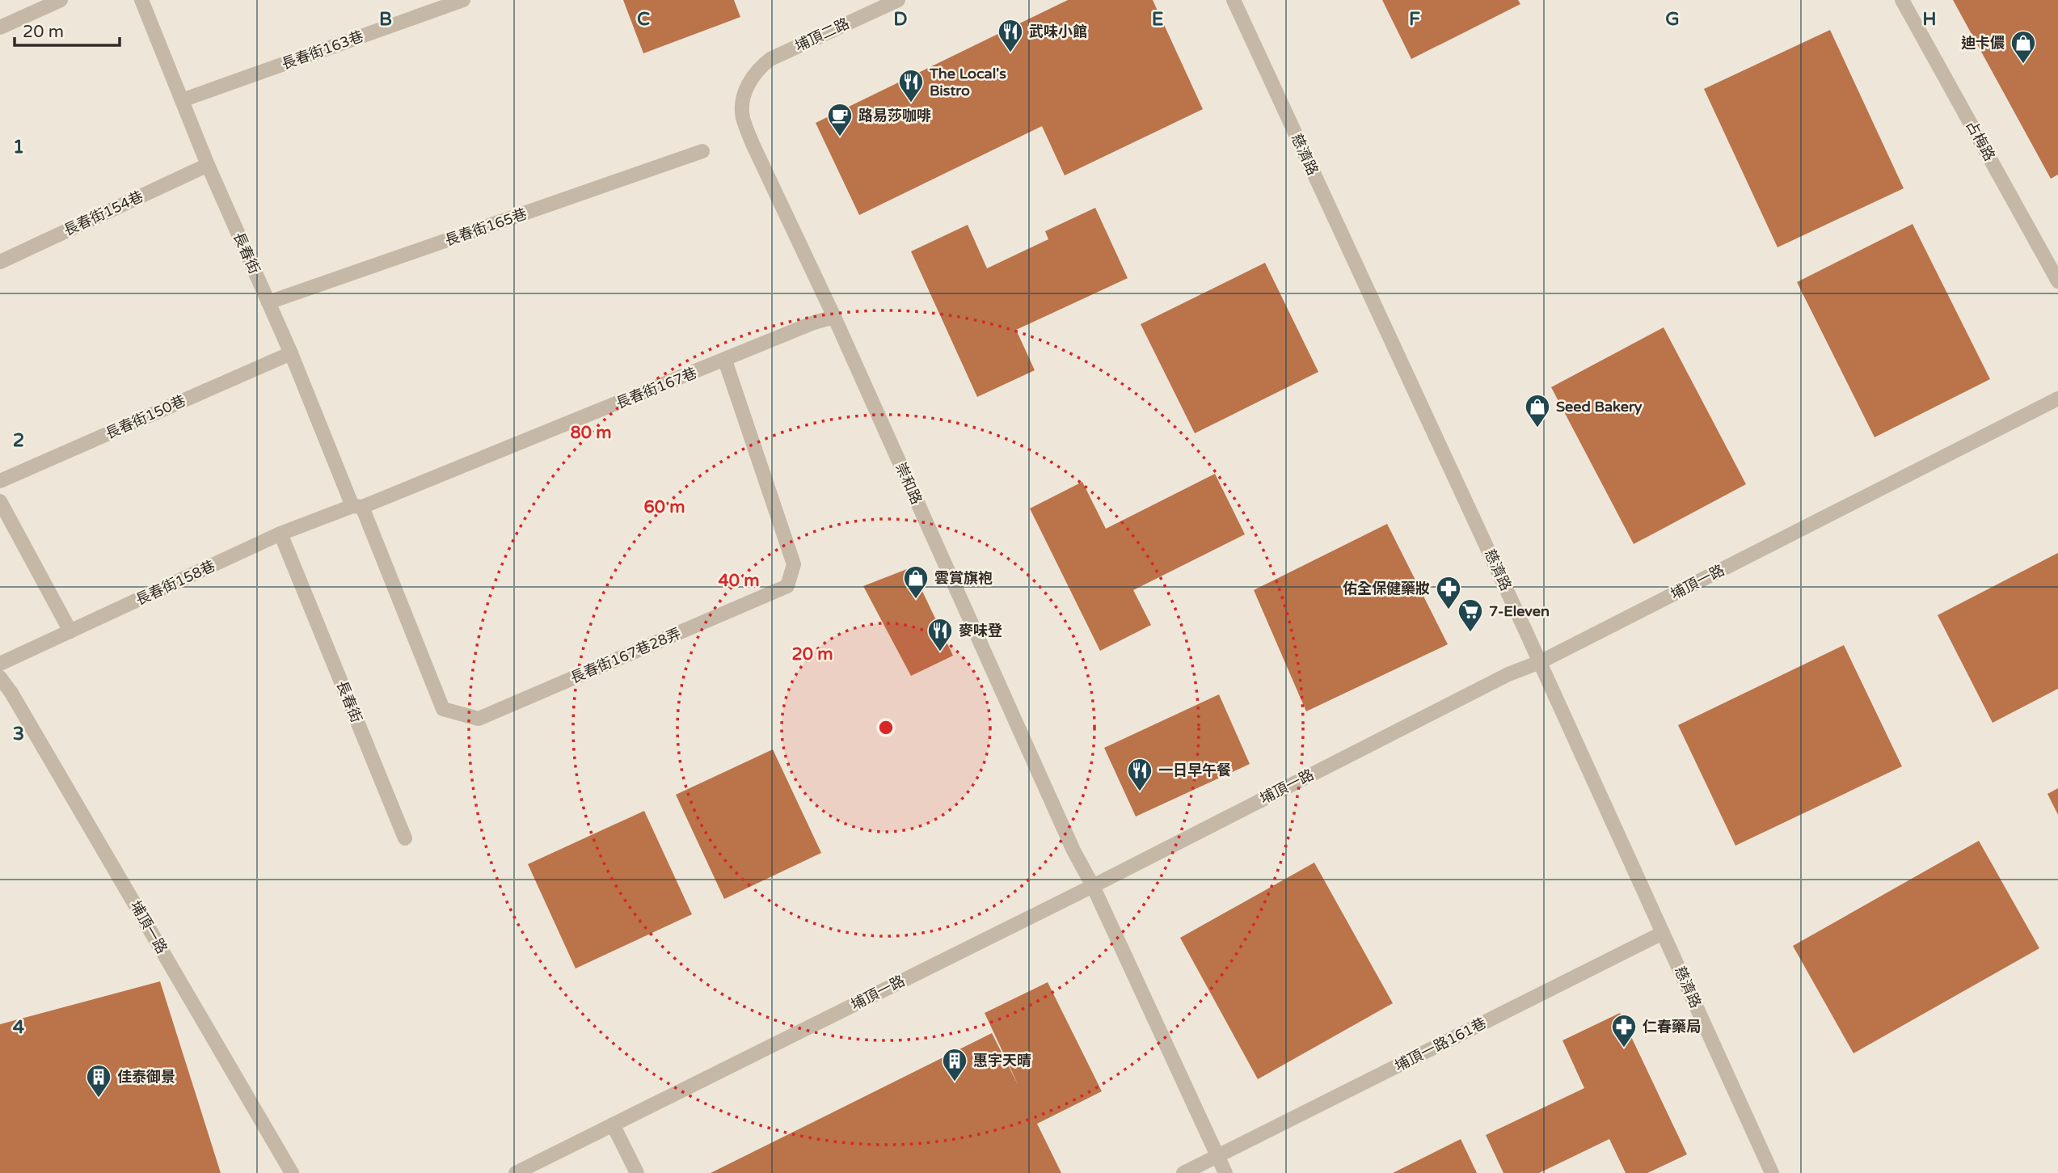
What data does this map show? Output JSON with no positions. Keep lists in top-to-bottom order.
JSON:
{
  "streets": {
    "street": [
      "埔頂二路",
      "長春街163巷",
      "占梅路",
      "慈濟路",
      "長春街154巷",
      "長春街165巷",
      "長春街",
      "長春街167巷",
      "長春街150巷",
      "崇和路",
      "埔頂一路",
      "長春街158巷",
      "長春街167巷28弄",
      "埔頂一路161巷"
    ]
  },
  "crossings": [
    ["埔頂二路", "崇和路"],
    ["長春街163巷", "長春街"],
    ["慈濟路", "埔頂一路"],
    ["慈濟路", "埔頂一路161巷"],
    ["長春街154巷", "長春街"],
    ["長春街165巷", "長春街"],
    ["長春街", "長春街167巷"],
    ["長春街", "長春街150巷"],
    ["長春街", "長春街158巷"],
    ["長春街", "長春街167巷28弄"],
    ["長春街167巷", "崇和路"],
    ["長春街167巷", "長春街158巷"],
    ["長春街167巷", "長春街167巷28弄"],
    ["崇和路", "埔頂一路"],
    ["長春街158巷", "長春街167巷28弄"]
  ],
  "places": {
    "restaurant": [
      "武味小館",
      "The Local's Bistro",
      "麥味登",
      "一日早午餐"
    ],
    "shop": ["迪卡儂", "Seed Bakery", "雲賞旗袍"],
    "cafe": ["路易莎咖啡"],
    "pharmacy": ["佑全保健藥妝", "仁春藥局"],
    "supermarket": ["7-Eleven"],
    "building": ["惠宇天晴", "佳泰御景"]
  },
  "scale_bar": "20 m",
  "grid": {
    "columns": [
      "B",
      "C",
      "D",
      "E",
      "F",
      "G",
      "H"
    ],
    "rows": [
      "1",
      "2",
      "3",
      "4"
    ]
  },
  "rings": [
    "80 m",
    "60 m",
    "40 m",
    "20 m"
  ]
}
